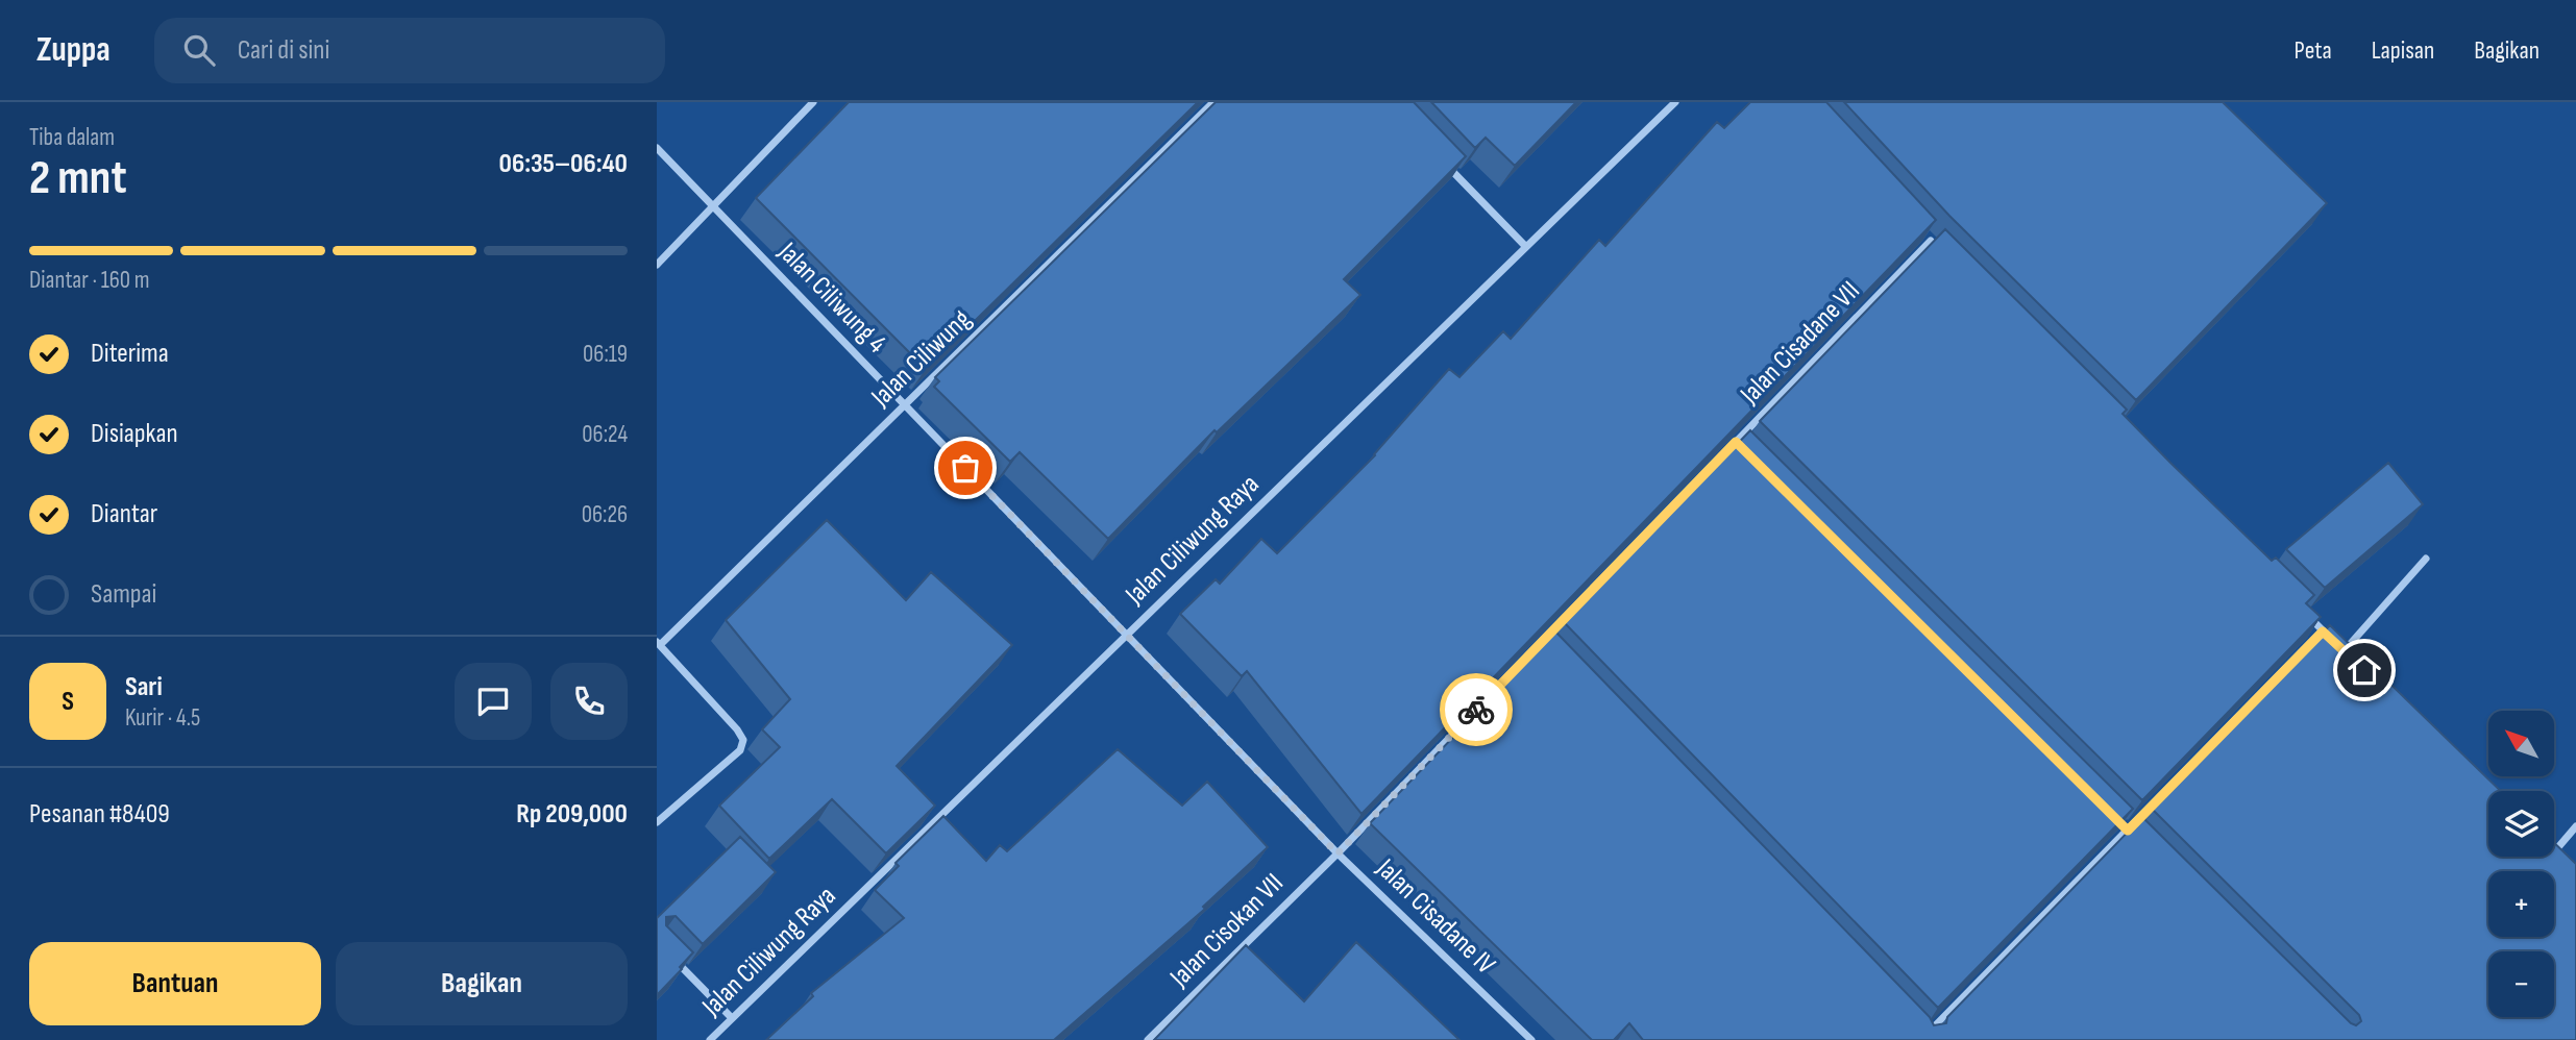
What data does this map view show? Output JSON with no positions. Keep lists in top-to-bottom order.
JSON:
{
  "streets": {
    "street": [
      "Jalan Ciliwung 4",
      "Jalan Cisadane VII",
      "Jalan Ciliwung",
      "Jalan Ciliwung Raya",
      "Jalan Cisadane IV",
      "Jalan Cisokan VII"
    ]
  },
  "crossings": [
    ["Jalan Ciliwung 4", "Jalan Ciliwung"],
    ["Jalan Ciliwung 4", "Jalan Ciliwung Raya"],
    ["Jalan Ciliwung 4", "Jalan Cisadane IV"],
    ["Jalan Cisadane VII", "Jalan Cisadane IV"],
    ["Jalan Cisadane VII", "Jalan Cisokan VII"],
    ["Jalan Ciliwung Raya", "Jalan Cisadane IV"],
    ["Jalan Cisadane IV", "Jalan Cisokan VII"]
  ],
  "north": "top left",
  "page": {
    "header": "Zuppa",
    "search": "Cari di sini",
    "nav": ["Peta", "Lapisan", "Bagikan"],
    "heading": ["2 mnt", "Tiba dalam", "06:35–06:40"],
    "panel": [
      "Sari",
      "Kurir · 4.5",
      "Pesanan #8409",
      "Rp 209,000"
    ],
    "bar": "Diantar · 160 m",
    "list": [
      ["Diterima", "06:19"],
      ["Disiapkan", "06:24"],
      ["Diantar", "06:26"],
      "Sampai"
    ],
    "round": "S",
    "map_buttons": ["+", "−"],
    "buttons": ["Bantuan", "Bagikan"]
  }
}
